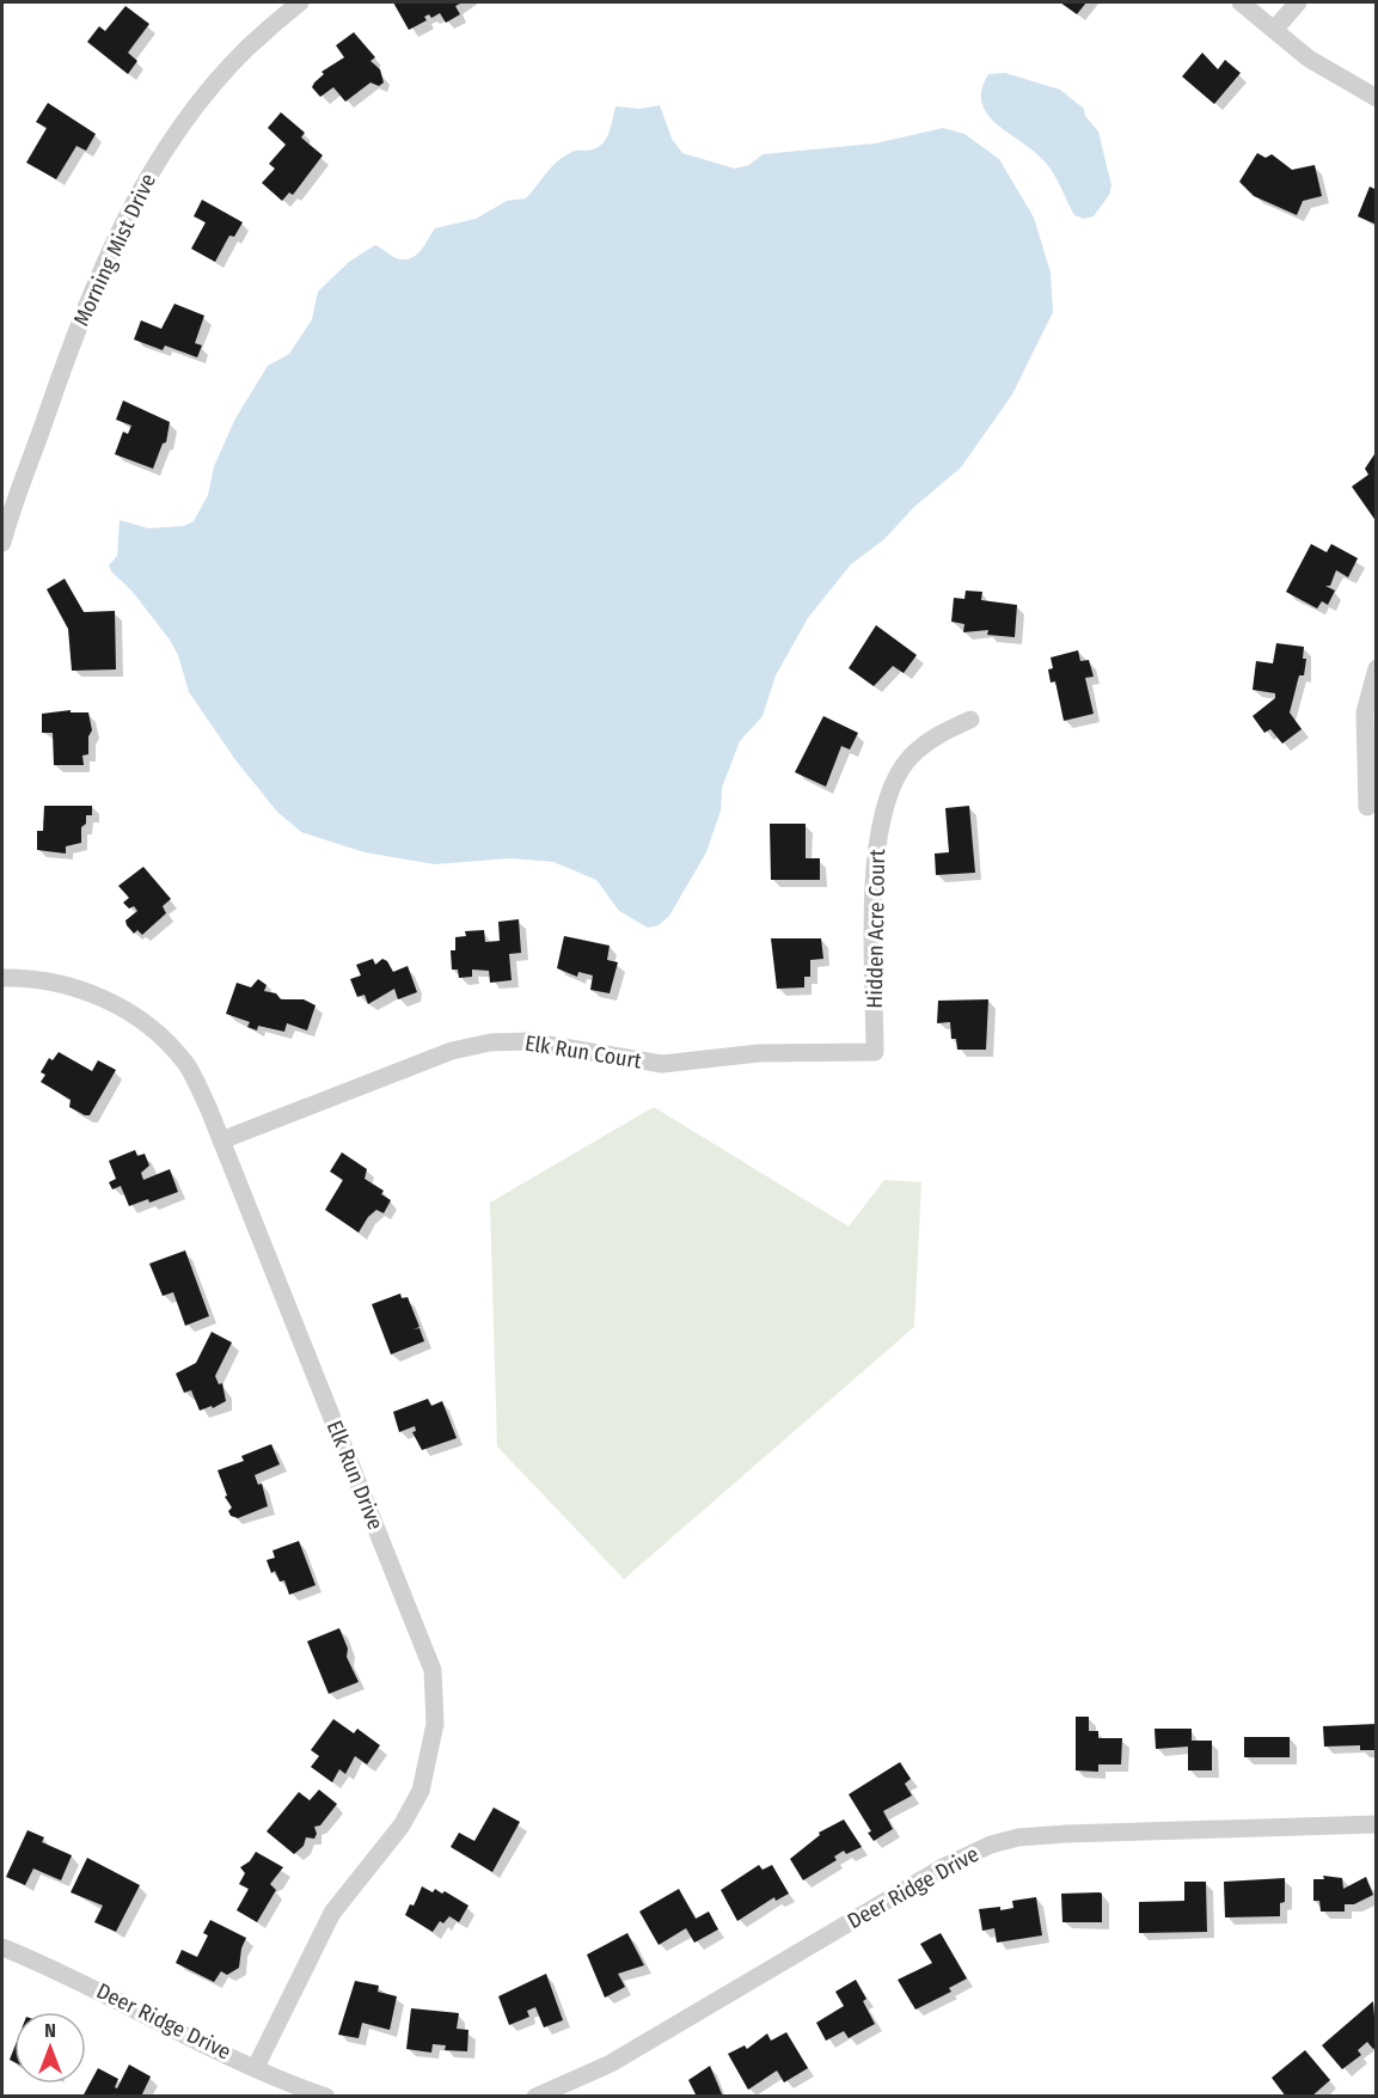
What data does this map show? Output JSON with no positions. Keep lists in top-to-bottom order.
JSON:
{
  "streets": {
    "street": [
      "Morning Mist Drive",
      "Hidden Acre Court",
      "Elk Run Court",
      "Elk Run Drive",
      "Deer Ridge Drive"
    ]
  },
  "crossings": [
    ["Hidden Acre Court", "Elk Run Court"],
    ["Elk Run Court", "Elk Run Drive"],
    ["Elk Run Drive", "Deer Ridge Drive"]
  ],
  "north": "top"
}
